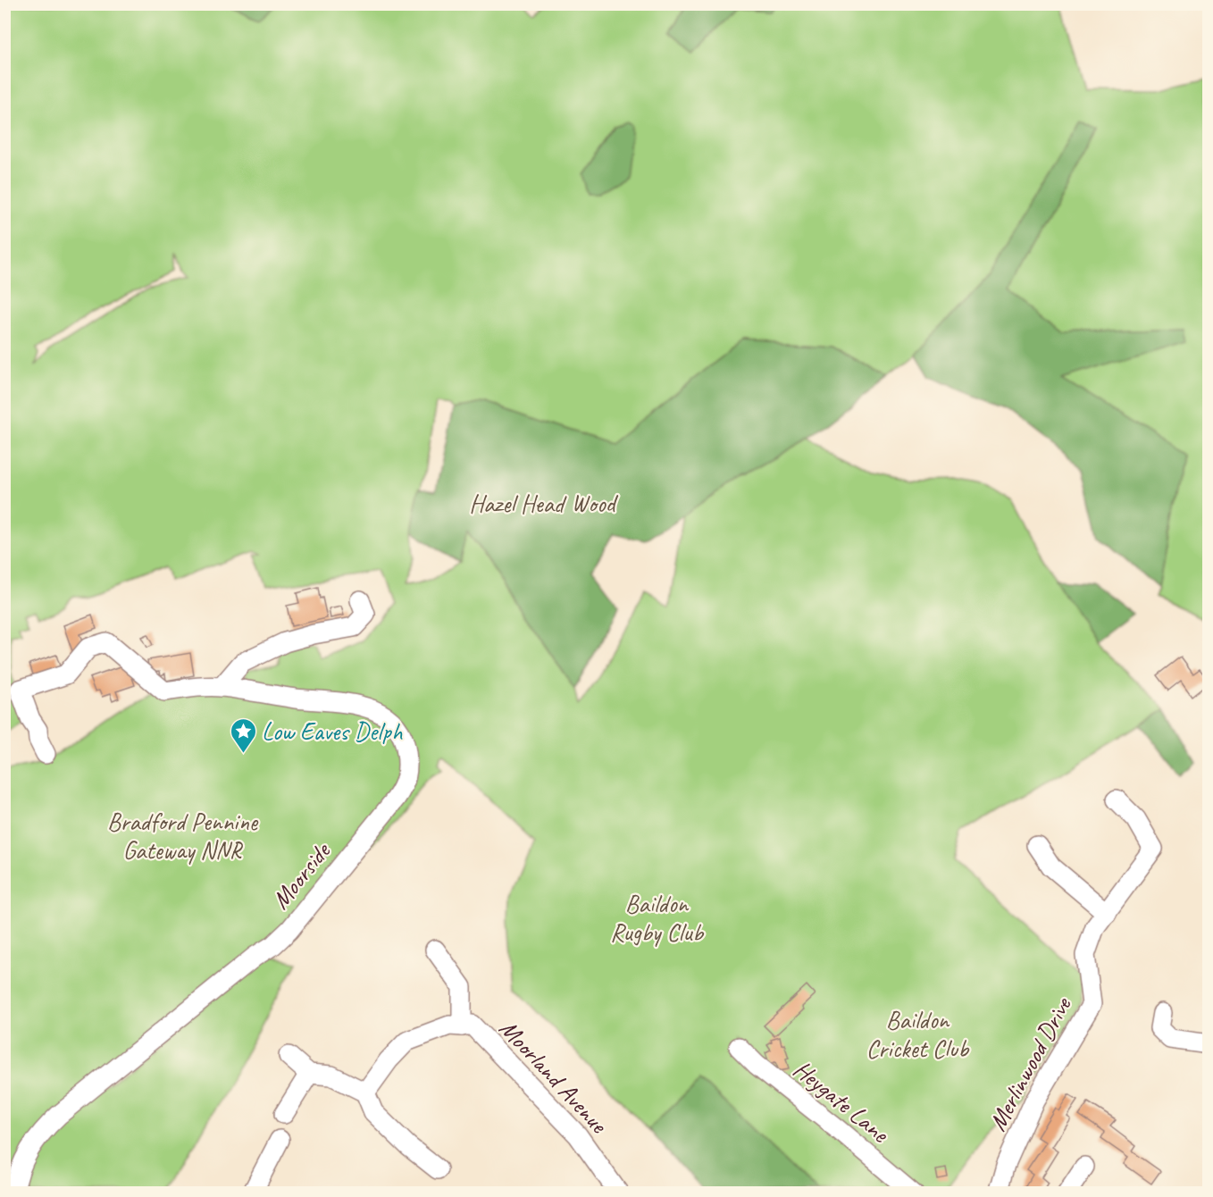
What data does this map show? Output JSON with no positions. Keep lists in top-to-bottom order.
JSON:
{
  "streets": {
    "street": [
      "Moorside",
      "Merlinwood Drive",
      "Moorland Avenue",
      "Heygate Lane"
    ]
  },
  "parks": [
    "Hazel Head Wood",
    "Bradford Pennine Gateway NNR",
    "Baildon Rugby Club",
    "Baildon Cricket Club"
  ],
  "places": {
    "place": ["Low Eaves Delph"]
  }
}
